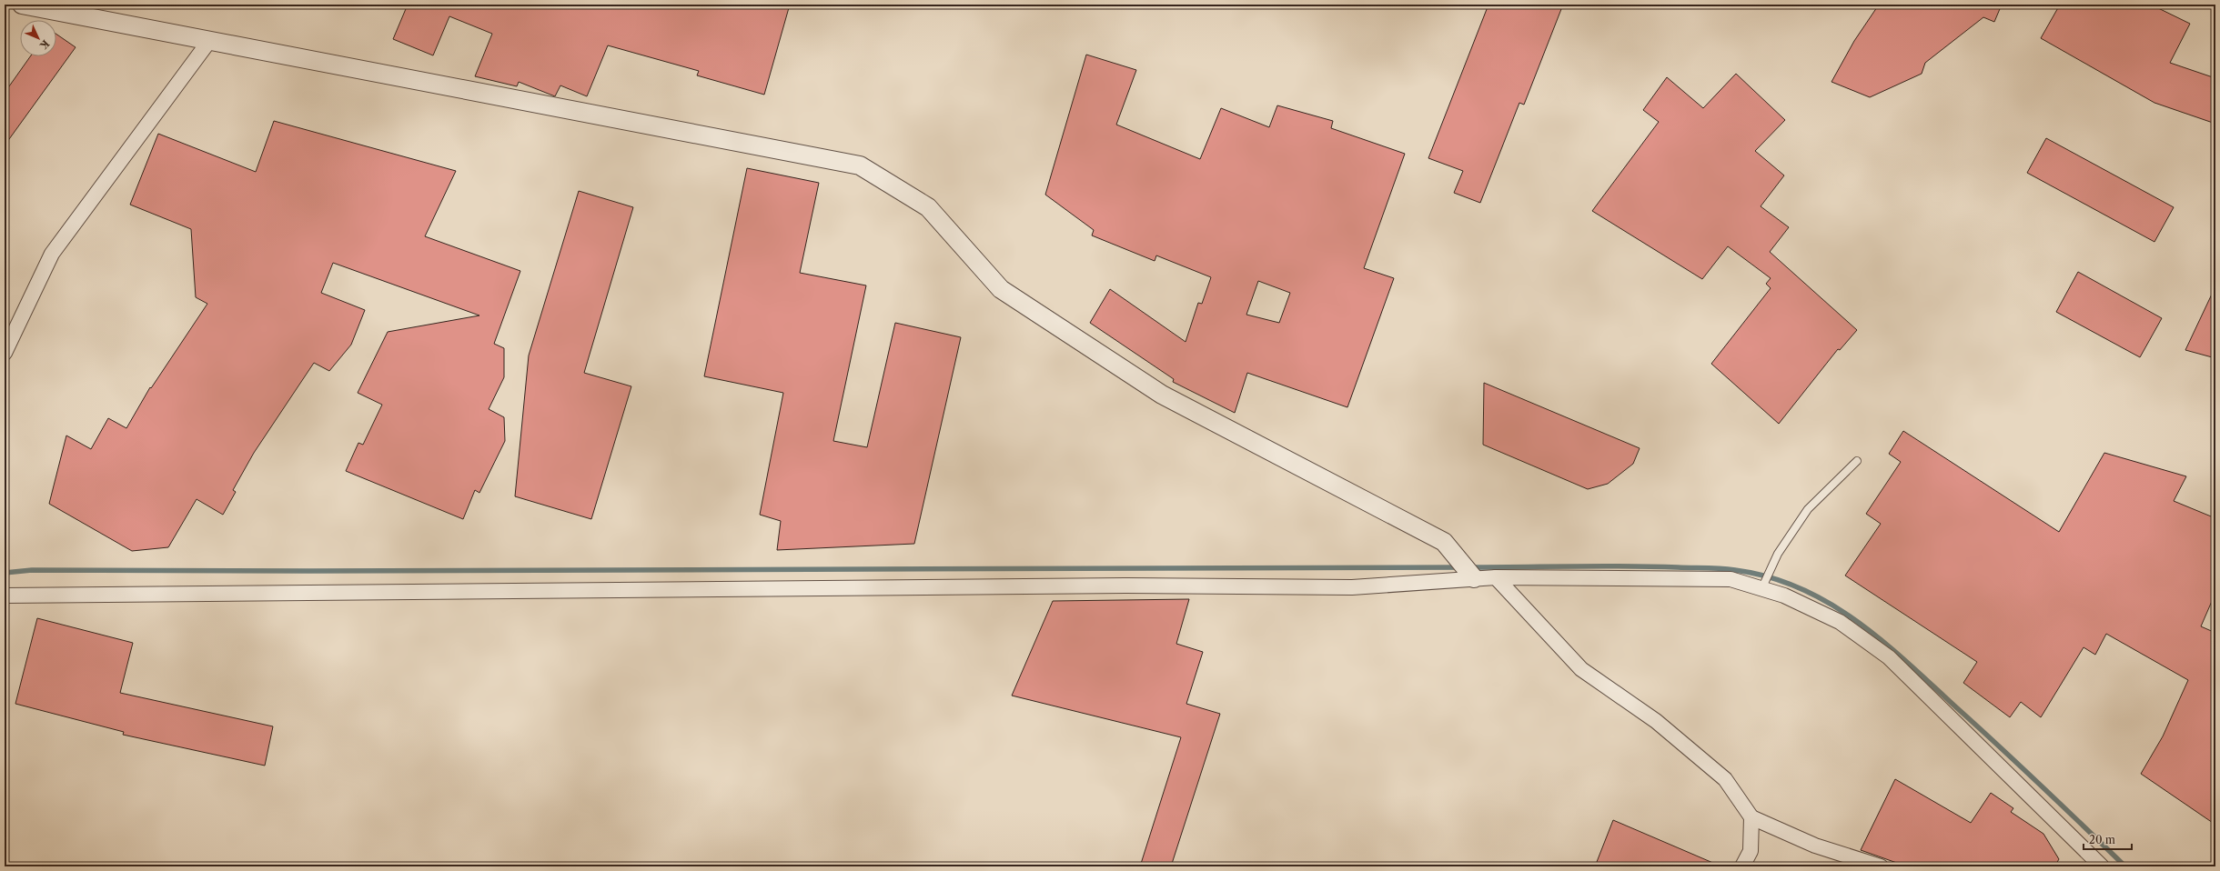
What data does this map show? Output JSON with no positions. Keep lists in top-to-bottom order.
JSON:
{
  "scale_bar": "20 m",
  "north": "bottom right"
}
